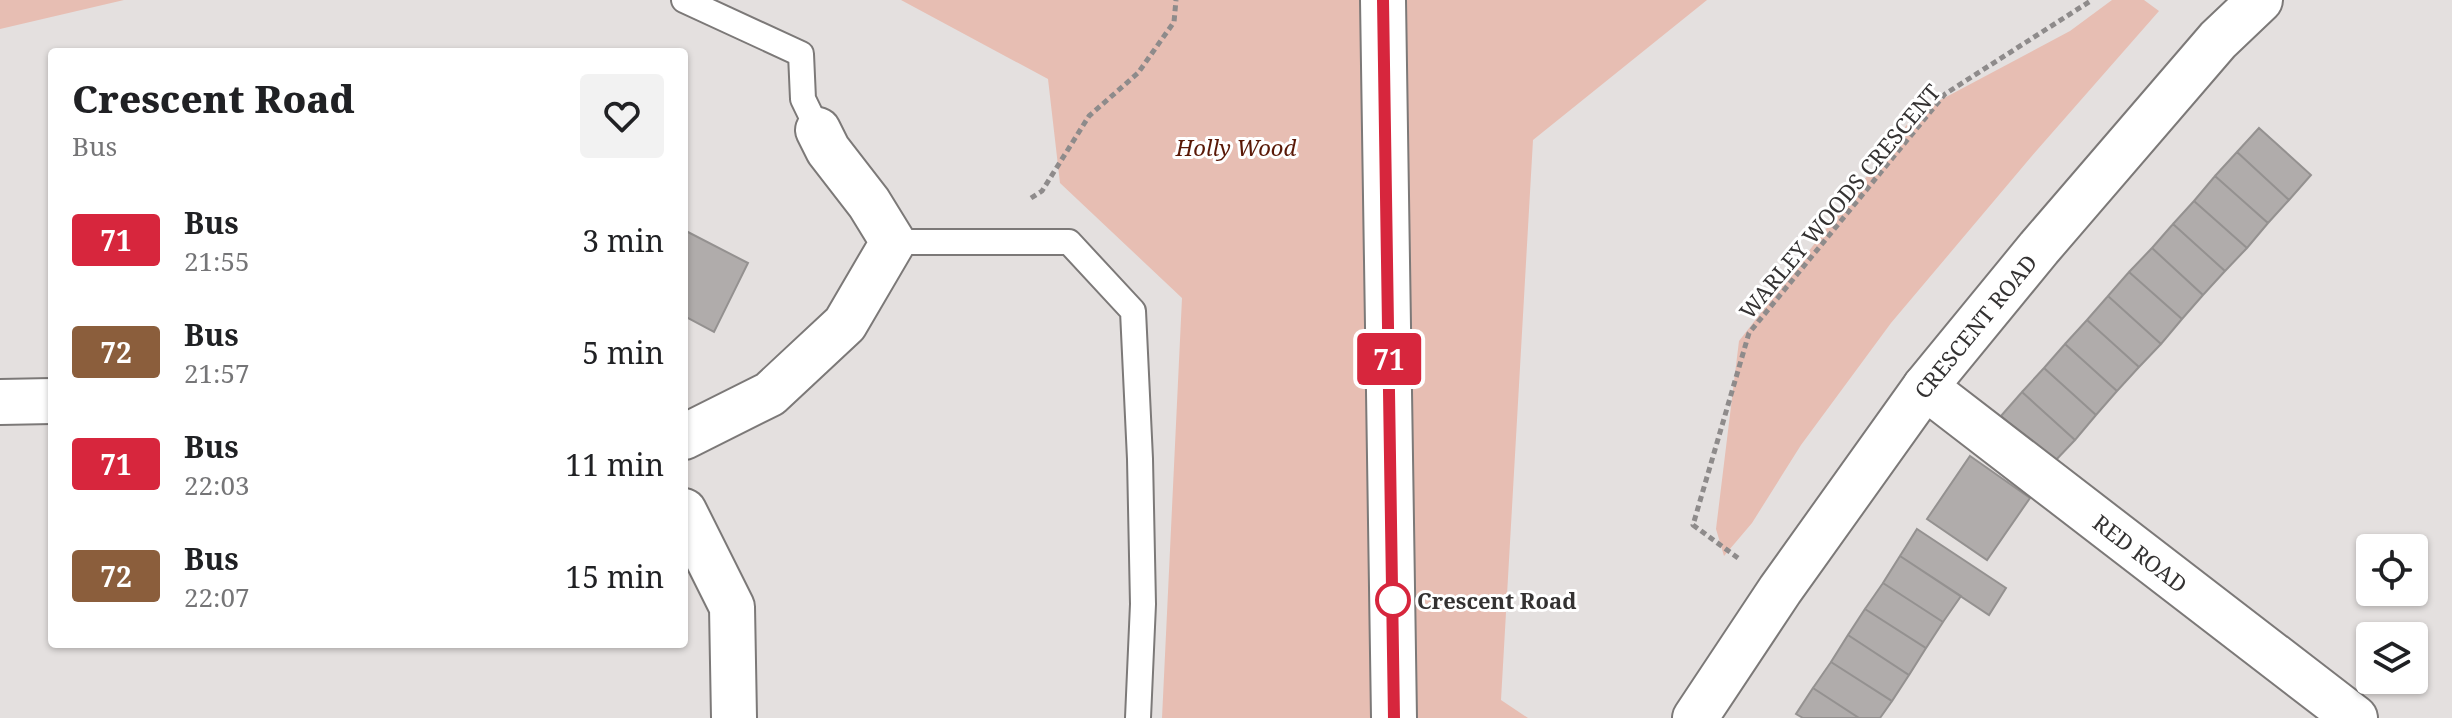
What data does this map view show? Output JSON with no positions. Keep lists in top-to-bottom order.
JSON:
{
  "streets": {
    "street": ["CRESCENT ROAD", "RED ROAD"],
    "path": ["WARLEY WOODS CRESCENT"]
  },
  "crossings": [
    ["WARLEY WOODS CRESCENT", "CRESCENT ROAD"],
    ["CRESCENT ROAD", "RED ROAD"]
  ],
  "parks": ["Holly Wood"],
  "places": ["Crescent Road"],
  "lines": ["bus line 71"],
  "page": {
    "on_map": "71",
    "heading": ["Crescent Road", "Bus"],
    "list": [
      {
        "mark": "71",
        "name": "Bus",
        "note": "21:55",
        "value": "3 min"
      },
      {
        "mark": "72",
        "name": "Bus",
        "note": "21:57",
        "value": "5 min"
      },
      {
        "mark": "71",
        "name": "Bus",
        "note": "22:03",
        "value": "11 min"
      },
      {
        "mark": "72",
        "name": "Bus",
        "note": "22:07",
        "value": "15 min"
      }
    ]
  }
}
